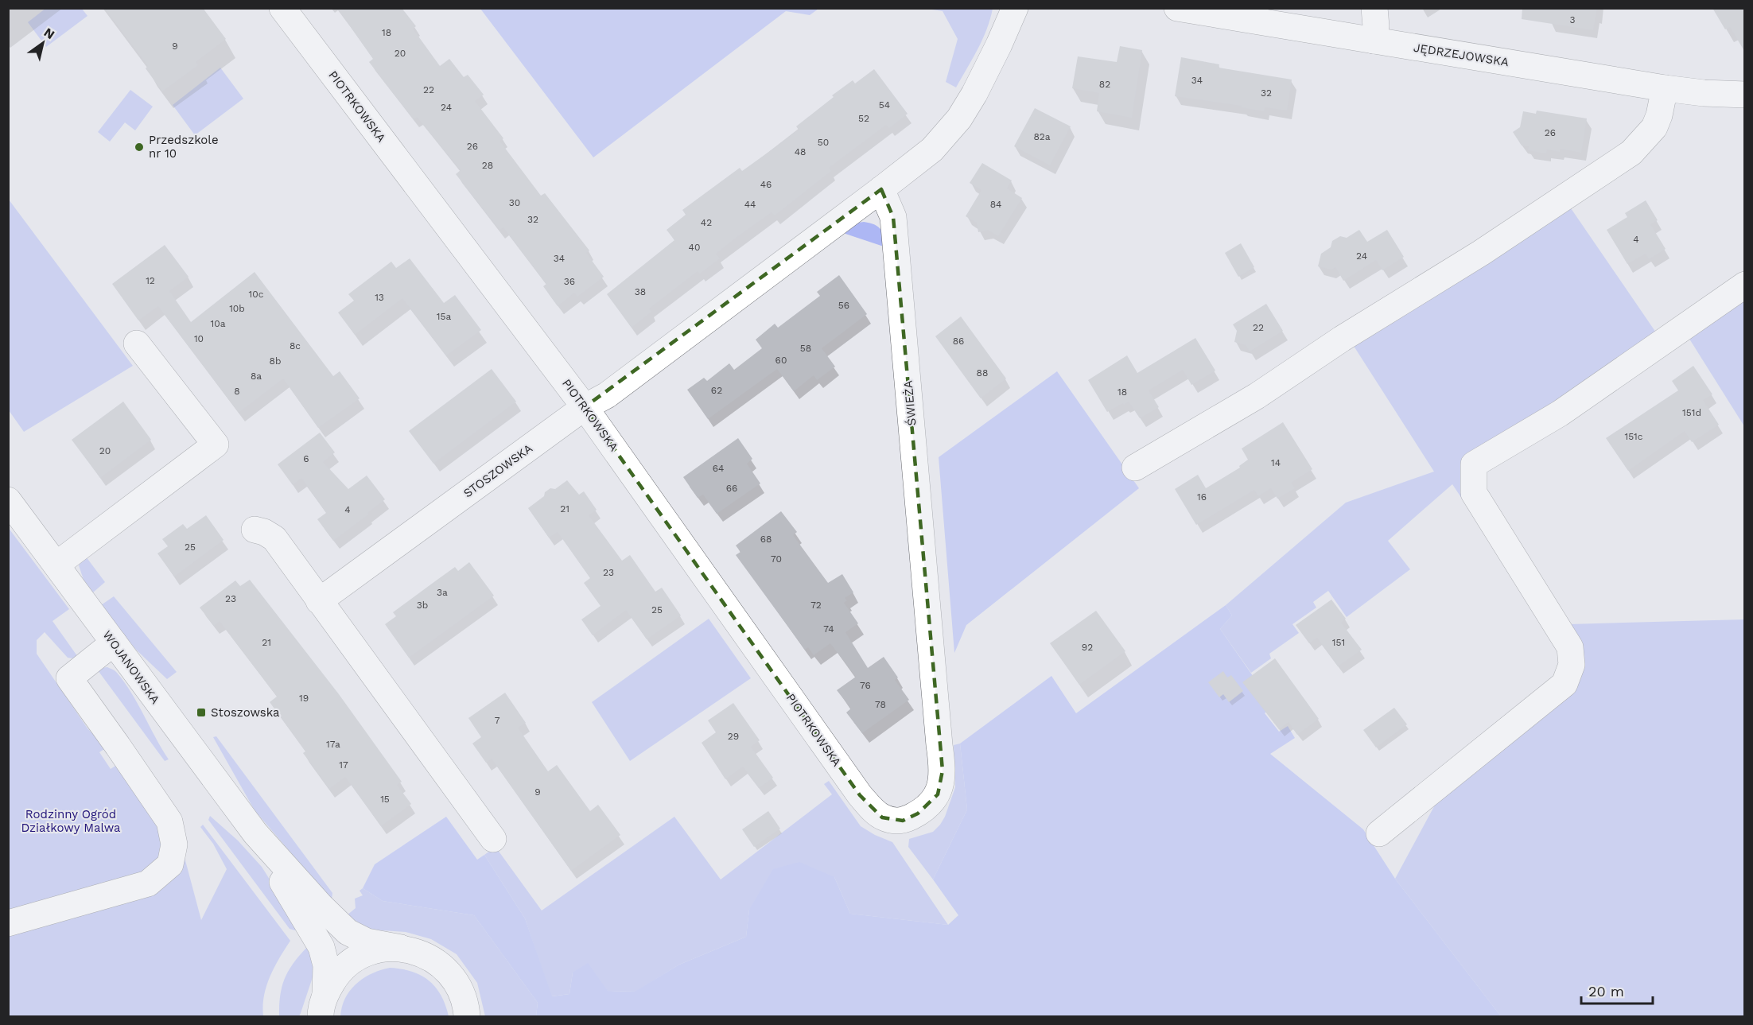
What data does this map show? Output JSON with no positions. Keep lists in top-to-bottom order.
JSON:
{
  "streets": {
    "street": [
      "JĘDRZEJOWSKA",
      "PIOTRKOWSKA",
      "ŚWIEŻA",
      "STOSZOWSKA",
      "WOJANOWSKA"
    ]
  },
  "crossings": [
    ["PIOTRKOWSKA", "ŚWIEŻA"],
    ["PIOTRKOWSKA", "STOSZOWSKA"],
    ["ŚWIEŻA", "STOSZOWSKA"]
  ],
  "parks": ["Rodzinny Ogród Działkowy Malwa"],
  "places": {
    "other": ["Przedszkole nr 10"],
    "transit": ["Stoszowska"]
  },
  "house_numbers": [
    "3",
    "18",
    "9",
    "20",
    "34",
    "82",
    "22",
    "32",
    "54",
    "24",
    "52",
    "26",
    "82a",
    "50",
    "26",
    "48",
    "28",
    "46",
    "30",
    "44",
    "84",
    "32",
    "42",
    "4",
    "40",
    "24",
    "34",
    "12",
    "36",
    "38",
    "10c",
    "13",
    "56",
    "10b",
    "15a",
    "10a",
    "22",
    "10",
    "86",
    "8c",
    "58",
    "60",
    "8b",
    "88",
    "8a",
    "62",
    "8",
    "18",
    "151d",
    "151c",
    "20",
    "6",
    "14",
    "64",
    "66",
    "16",
    "21",
    "4",
    "68",
    "25",
    "70",
    "23",
    "3a",
    "23",
    "3b",
    "72",
    "25",
    "74",
    "21",
    "151",
    "92",
    "76",
    "19",
    "78",
    "7",
    "29",
    "17a",
    "17",
    "9",
    "15"
  ],
  "scale_bar": "20 m",
  "north": "top right"
}
